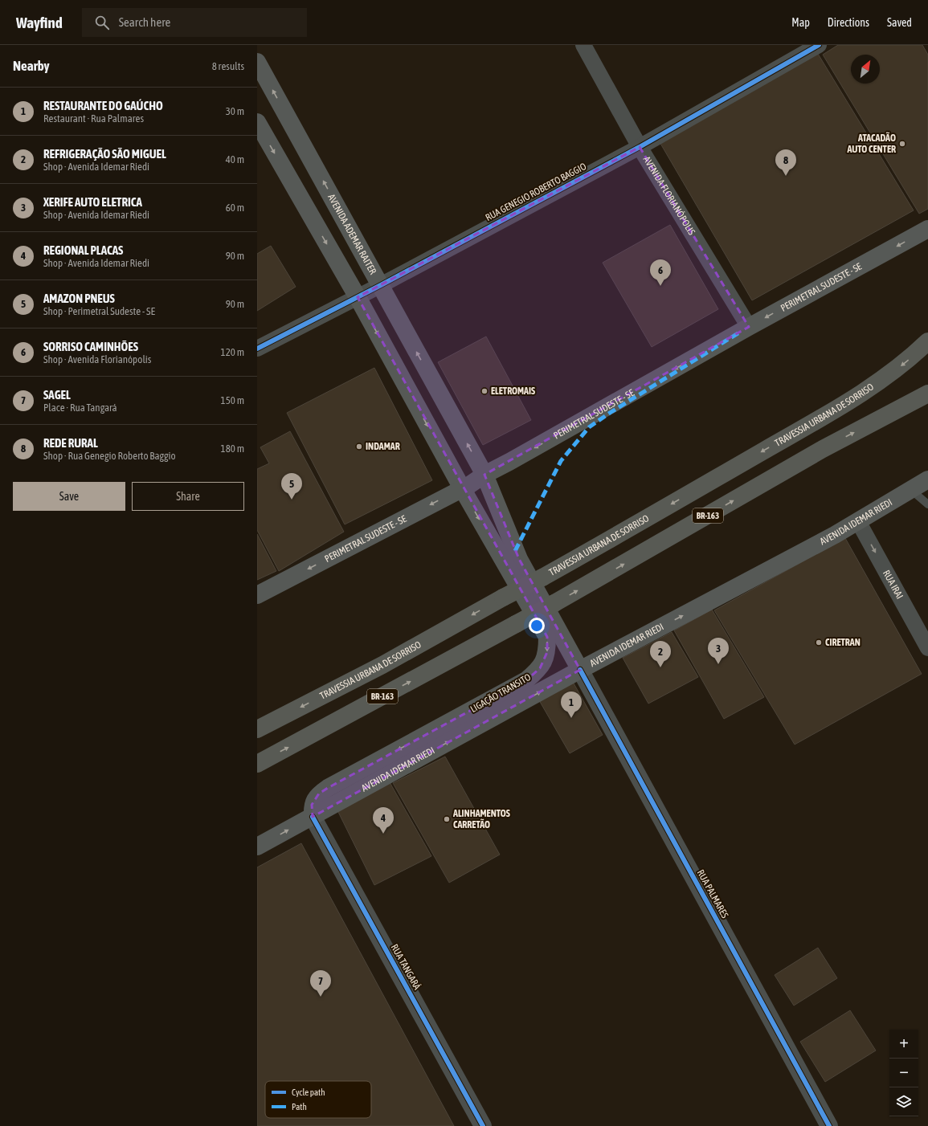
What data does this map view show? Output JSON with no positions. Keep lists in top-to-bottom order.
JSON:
{
  "streets": {
    "highway": ["TRAVESSIA URBANA DE SORRISO", "BR-163"],
    "main road": [
      "AVENIDA ADEMAR RAITER",
      "PERIMETRAL SUDESTE - SE",
      "AVENIDA IDEMAR RIEDI",
      "LIGAÇÃO TRANSITO"
    ],
    "street": [
      "RUA GENEGIO ROBERTO BAGGIO",
      "AVENIDA FLORIANÓPOLIS",
      "RUA IRAI",
      "RUA PALMARES",
      "RUA TANGARÁ"
    ]
  },
  "crossings": [
    ["RUA GENEGIO ROBERTO BAGGIO", "AVENIDA FLORIANÓPOLIS"],
    ["RUA GENEGIO ROBERTO BAGGIO", "AVENIDA ADEMAR RAITER"],
    ["AVENIDA FLORIANÓPOLIS", "PERIMETRAL SUDESTE - SE"],
    ["AVENIDA ADEMAR RAITER", "PERIMETRAL SUDESTE - SE"],
    ["AVENIDA ADEMAR RAITER", "AVENIDA IDEMAR RIEDI"],
    ["AVENIDA ADEMAR RAITER", "RUA PALMARES"],
    ["PERIMETRAL SUDESTE - SE", "LIGAÇÃO TRANSITO"],
    ["AVENIDA IDEMAR RIEDI", "RUA IRAI"],
    ["AVENIDA IDEMAR RIEDI", "LIGAÇÃO TRANSITO"],
    ["AVENIDA IDEMAR RIEDI", "RUA PALMARES"],
    ["AVENIDA IDEMAR RIEDI", "RUA TANGARÁ"],
    ["LIGAÇÃO TRANSITO", "RUA TANGARÁ"]
  ],
  "one_way": ["PERIMETRAL SUDESTE - SE", "AVENIDA IDEMAR RIEDI", "RUA IRAI"],
  "places": [
    "ATACADÃO AUTO CENTER",
    "ELETROMAIS",
    "INDAMAR",
    "CIRETRAN",
    "ALINHAMENTOS CARRETÃO"
  ],
  "legend": ["Cycle path", "Path"],
  "north": "top right",
  "page": {
    "header": "Wayfind",
    "search": "Search here",
    "nav": ["Map", "Directions", "Saved"],
    "heading": ["Nearby", "8 results"],
    "list": [
      {
        "mark": "1",
        "name": "RESTAURANTE DO GAÚCHO",
        "note": "Restaurant · Rua Palmares",
        "value": "30 m"
      },
      {
        "mark": "2",
        "name": "REFRIGERAÇÃO SÃO MIGUEL",
        "note": "Shop · Avenida Idemar Riedi",
        "value": "40 m"
      },
      {
        "mark": "3",
        "name": "XERIFE AUTO ELETRICA",
        "note": "Shop · Avenida Idemar Riedi",
        "value": "60 m"
      },
      {
        "mark": "4",
        "name": "REGIONAL PLACAS",
        "note": "Shop · Avenida Idemar Riedi",
        "value": "90 m"
      },
      {
        "mark": "5",
        "name": "AMAZON PNEUS",
        "note": "Shop · Perimetral Sudeste - SE",
        "value": "90 m"
      },
      {
        "mark": "6",
        "name": "SORRISO CAMINHÕES",
        "note": "Shop · Avenida Florianópolis",
        "value": "120 m"
      },
      {
        "mark": "7",
        "name": "SAGEL",
        "note": "Place · Rua Tangará",
        "value": "150 m"
      },
      {
        "mark": "8",
        "name": "REDE RURAL",
        "note": "Shop · Rua Genegio Roberto Baggio",
        "value": "180 m"
      }
    ],
    "pins": [
      "8",
      "6",
      "5",
      "3",
      "2",
      "1",
      "4",
      "7"
    ],
    "buttons": ["Save", "Share"],
    "map_buttons": ["+", "−"]
  }
}
